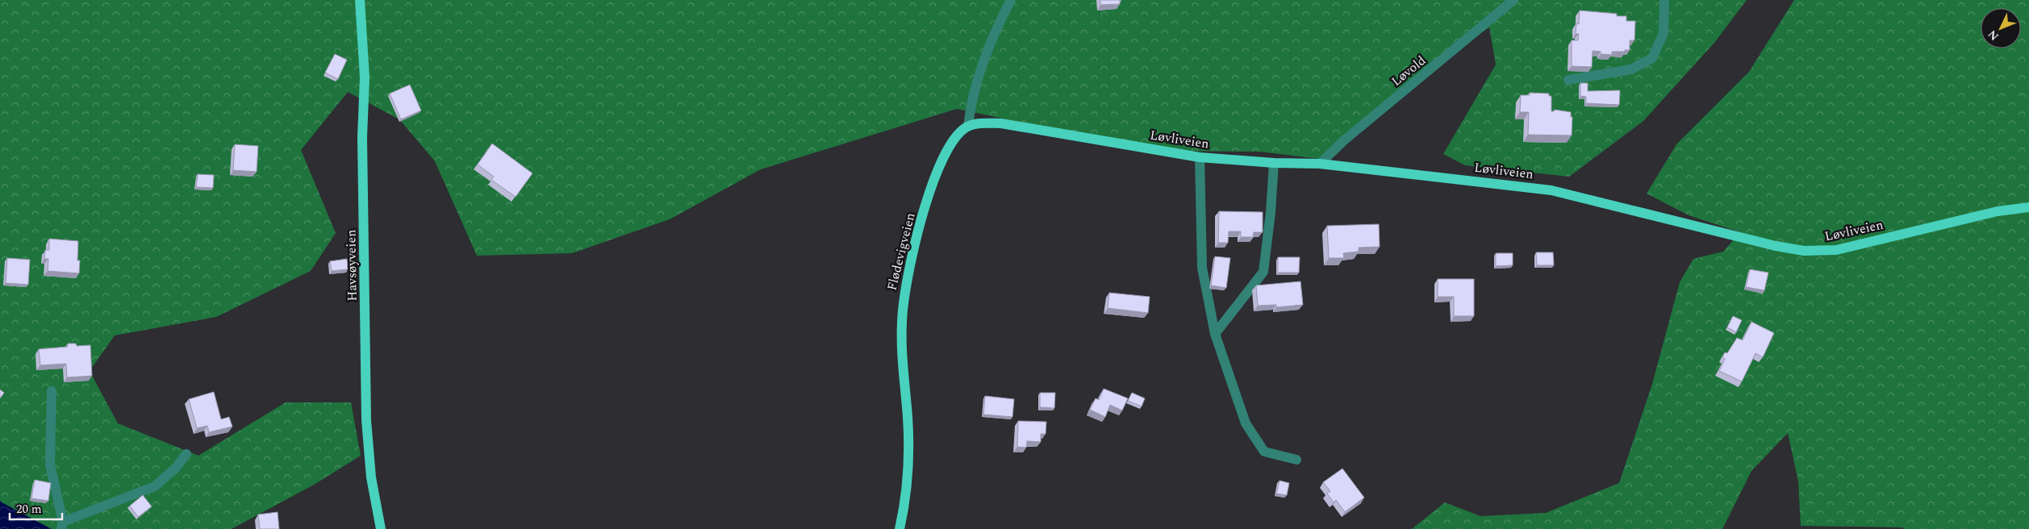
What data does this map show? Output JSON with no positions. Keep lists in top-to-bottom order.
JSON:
{
  "streets": {
    "main road": ["Løvliveien", "Flødevigveien", "Havsøyveien"],
    "street": ["Løvold"]
  },
  "crossings": [
    ["Løvold", "Løvliveien"],
    ["Løvliveien", "Flødevigveien"]
  ],
  "scale_bar": "20 m",
  "north": "bottom left"
}
